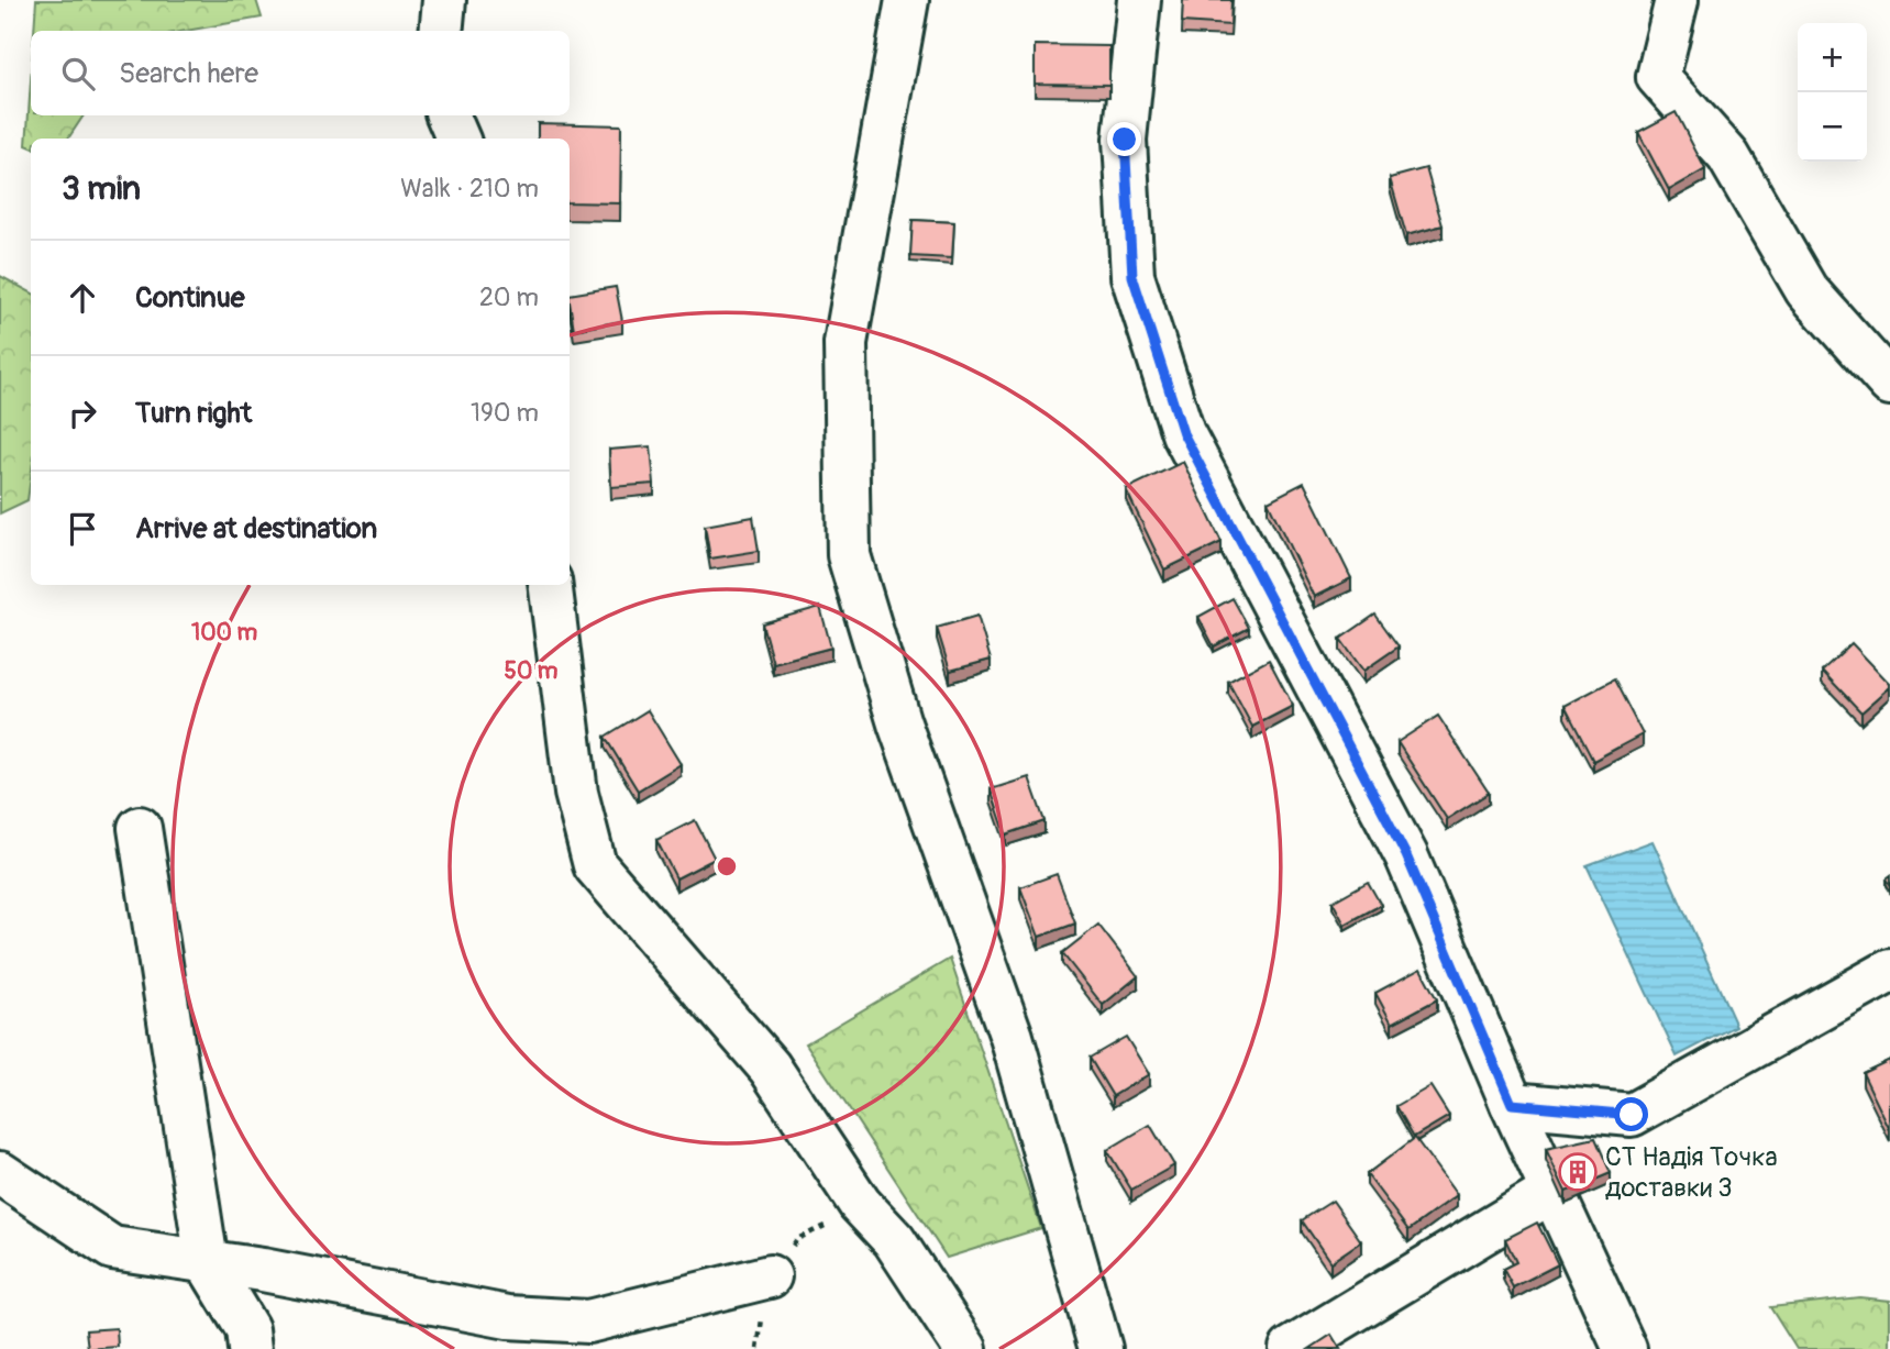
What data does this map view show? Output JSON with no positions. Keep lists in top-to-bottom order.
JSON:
{
  "places": {
    "building": ["СТ Надія Точка доставки 3"]
  },
  "page": {
    "map_buttons": ["+", "−"],
    "search": "Search here",
    "heading": ["3 min", "Walk · 210 m"],
    "list": [
      ["Continue", "20 m"],
      ["Turn right", "190 m"],
      "Arrive at destination"
    ]
  },
  "rings": ["100 m", "50 m"]
}
